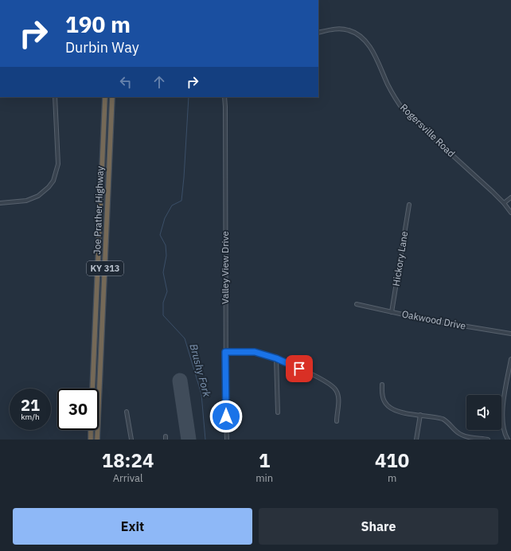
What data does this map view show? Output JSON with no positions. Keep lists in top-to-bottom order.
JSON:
{
  "streets": {
    "highway": ["Joe Prather Highway", "KY 313"],
    "street": [
      "Rogersville Road",
      "Hickory Lane",
      "Valley View Drive",
      "Oakwood Drive"
    ]
  },
  "crossings": [
    ["Hickory Lane", "Oakwood Drive"]
  ],
  "water": ["Brushy Fork"],
  "page": {
    "turn": ["190 m", "Durbin Way"],
    "speed": "21 km/h",
    "limit": "30",
    "eta": [
      "18:24",
      "Arrival",
      "1",
      "min",
      "410",
      "m"
    ],
    "buttons": ["Exit", "Share"]
  }
}
